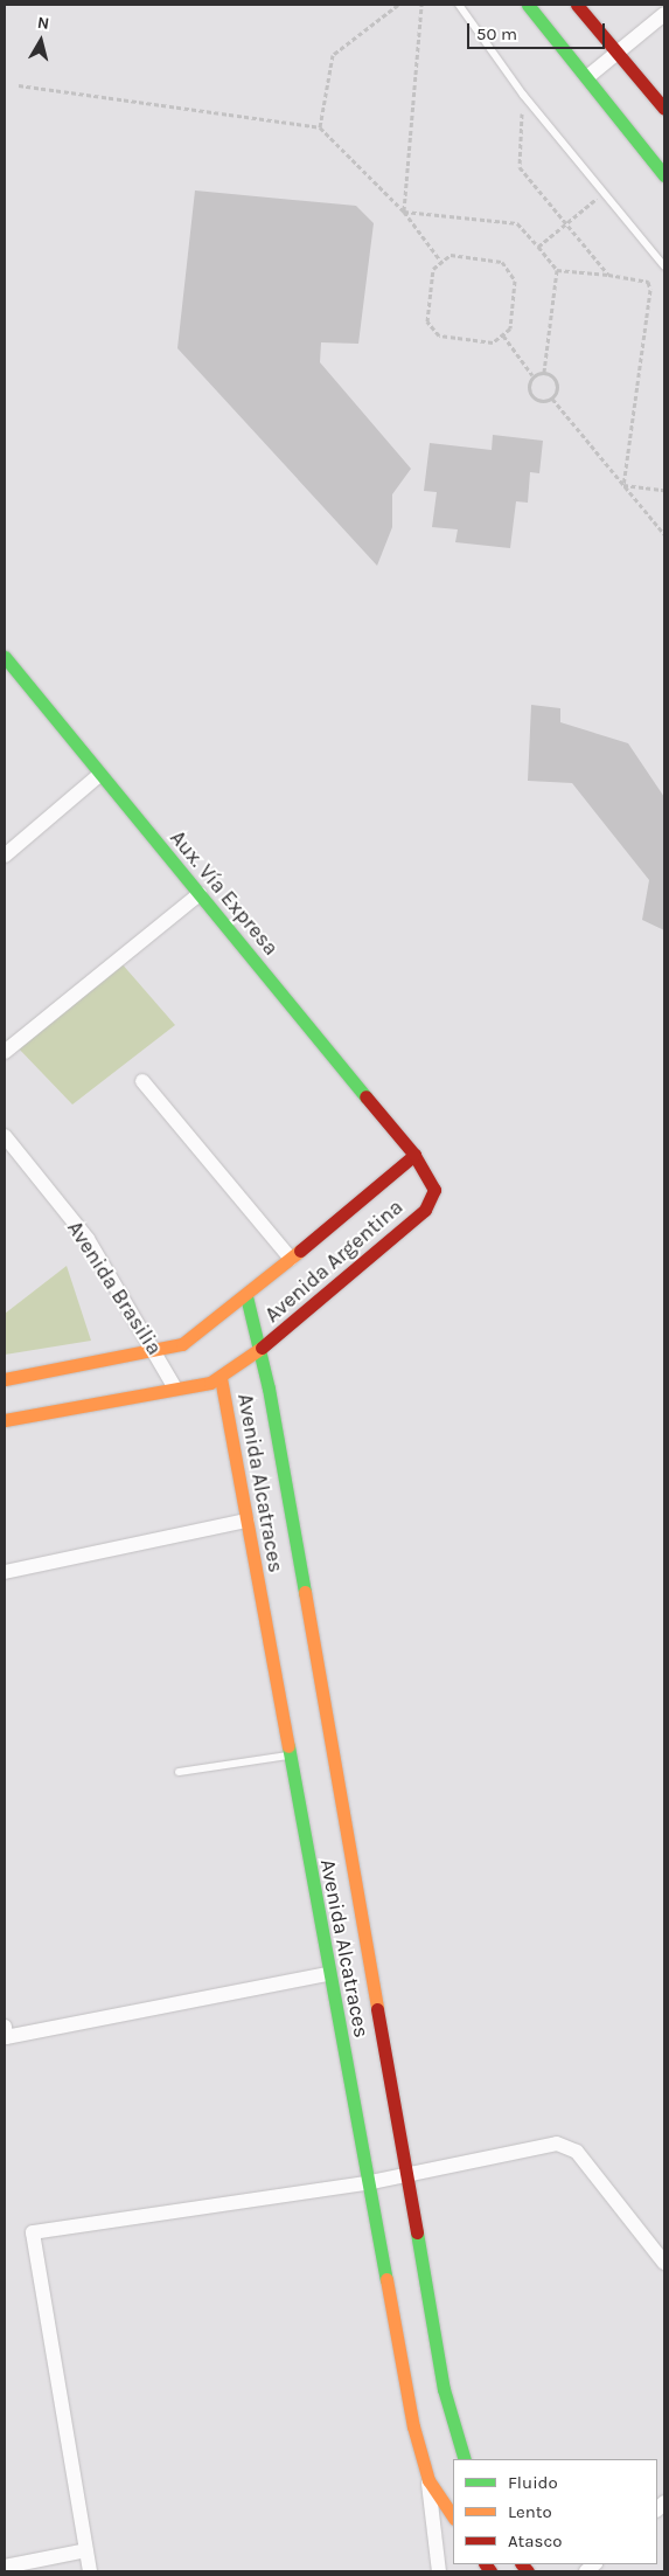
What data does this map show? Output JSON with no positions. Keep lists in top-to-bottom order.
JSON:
{
  "streets": {
    "main road": ["Aux. Vía Expresa", "Avenida Argentina", "Avenida Alcatraces"],
    "street": ["Avenida Brasilia"]
  },
  "crossings": [
    ["Aux. Vía Expresa", "Avenida Argentina"],
    ["Avenida Argentina", "Avenida Brasilia"],
    ["Avenida Argentina", "Avenida Alcatraces"]
  ],
  "legend": ["Fluido", "Lento", "Atasco"],
  "scale_bar": "50 m",
  "north": "top"
}
